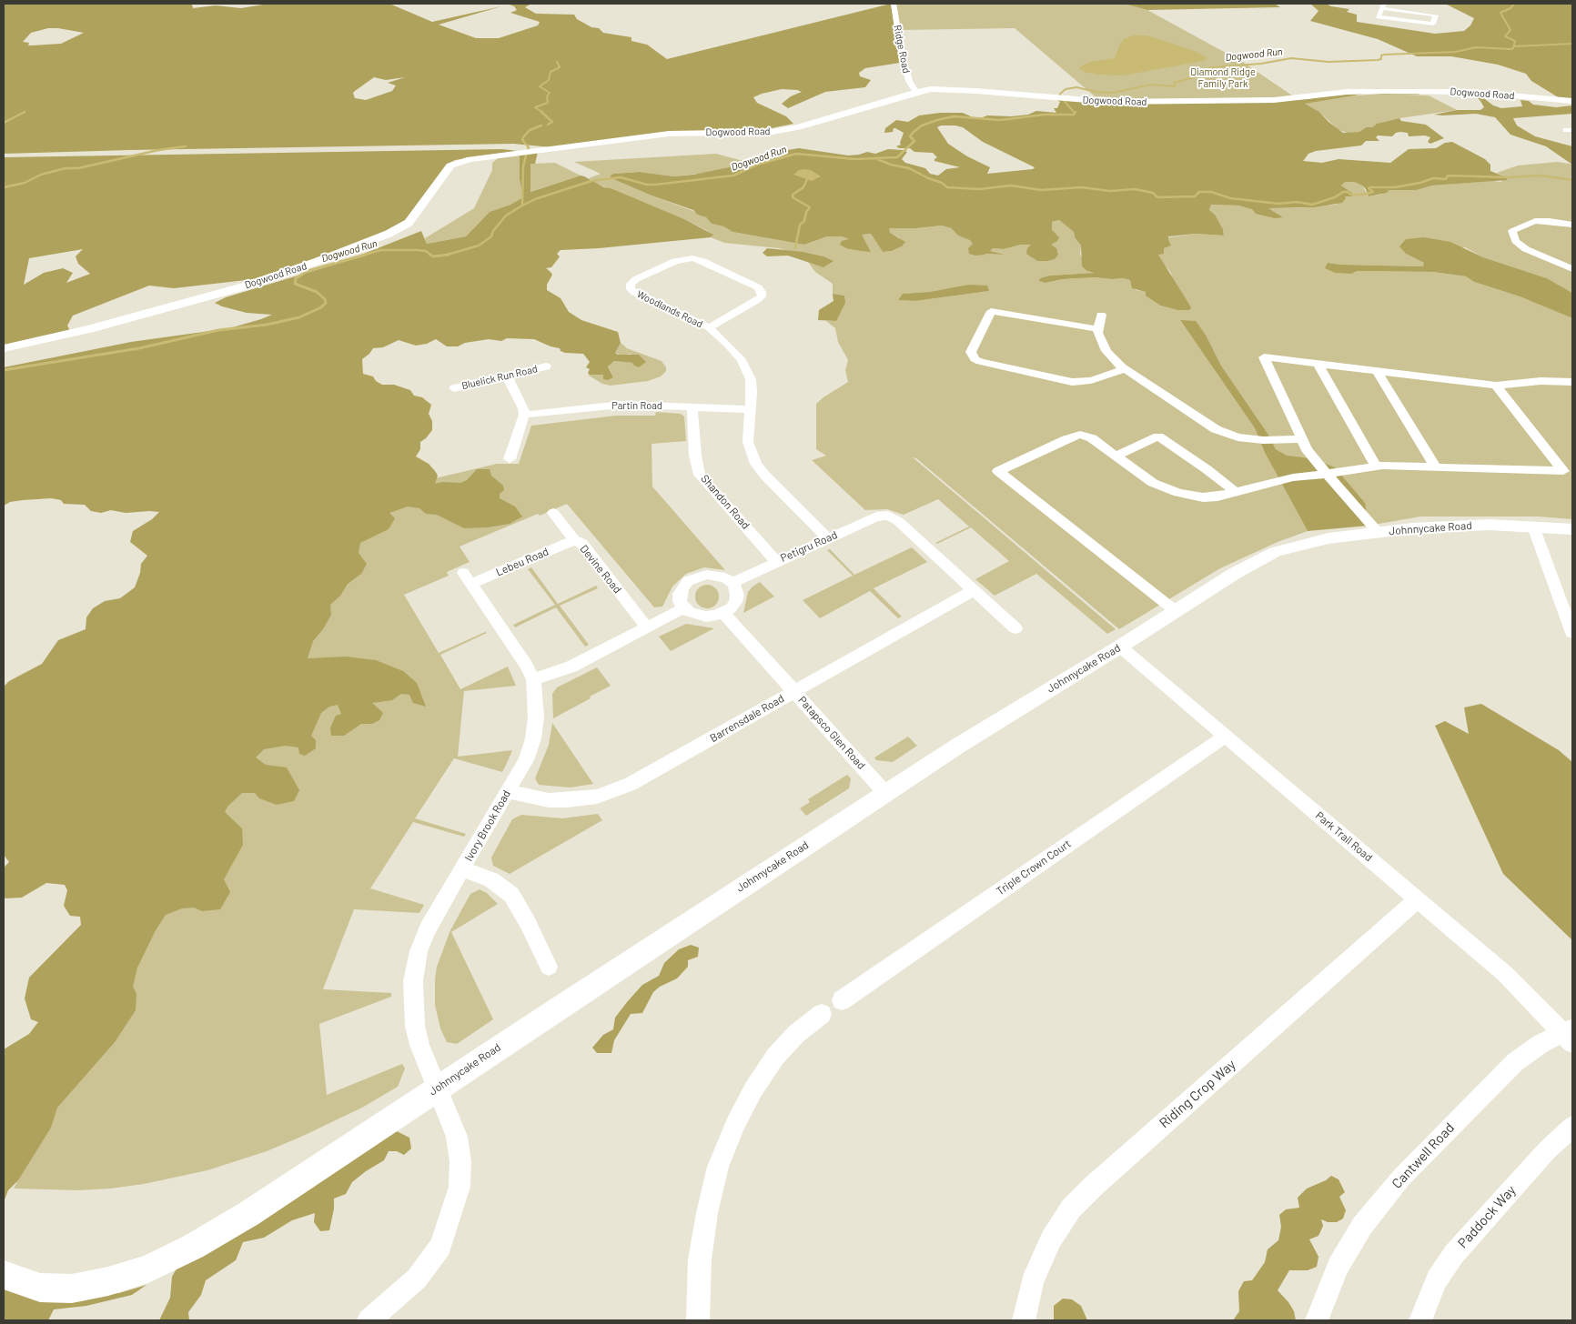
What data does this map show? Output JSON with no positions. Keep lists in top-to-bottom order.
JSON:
{
  "streets": {
    "street": [
      "Ridge Road",
      "Dogwood Road",
      "Woodlands Road",
      "Bluelick Run Road",
      "Partin Road",
      "Shandon Road",
      "Johnnycake Road",
      "Petigru Road",
      "Lebeu Road",
      "Devine Road",
      "Barrensdale Road",
      "Patapsco Glen Road",
      "Ivory Brook Road",
      "Park Trail Road",
      "Triple Crown Court",
      "Riding Crop Way",
      "Cantwell Road",
      "Paddock Way"
    ]
  },
  "crossings": [
    ["Ridge Road", "Dogwood Road"],
    ["Woodlands Road", "Partin Road"],
    ["Woodlands Road", "Petigru Road"],
    ["Partin Road", "Shandon Road"],
    ["Shandon Road", "Petigru Road"],
    ["Johnnycake Road", "Patapsco Glen Road"],
    ["Johnnycake Road", "Ivory Brook Road"],
    ["Johnnycake Road", "Park Trail Road"],
    ["Petigru Road", "Barrensdale Road"],
    ["Petigru Road", "Patapsco Glen Road"],
    ["Lebeu Road", "Devine Road"],
    ["Lebeu Road", "Ivory Brook Road"],
    ["Barrensdale Road", "Patapsco Glen Road"],
    ["Barrensdale Road", "Ivory Brook Road"],
    ["Park Trail Road", "Triple Crown Court"],
    ["Park Trail Road", "Riding Crop Way"],
    ["Park Trail Road", "Cantwell Road"]
  ],
  "water": ["Dogwood Run"],
  "parks": ["Diamond Ridge Family Park"]
}
